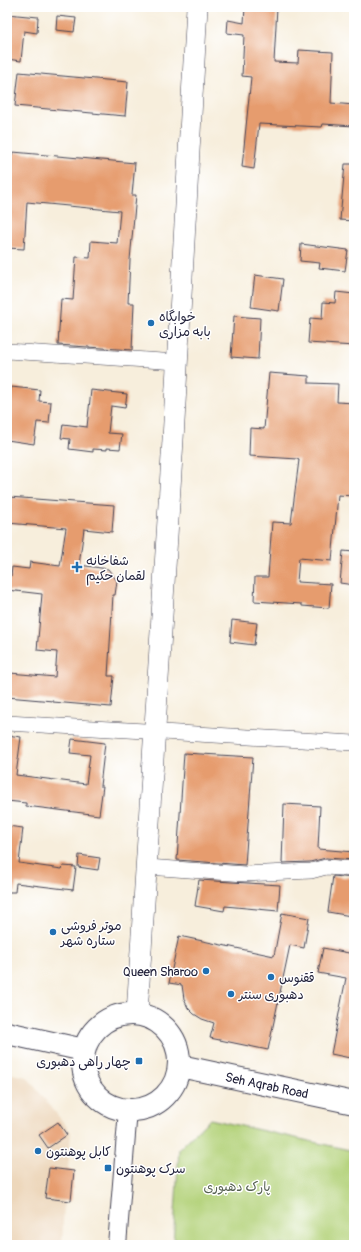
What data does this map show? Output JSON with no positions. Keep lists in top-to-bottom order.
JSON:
{
  "streets": {
    "highway": ["Seh Aqrab Road"]
  },
  "parks": ["پارک دهبوری"],
  "places": {
    "other": [
      "خوابگاه بابه مزاری",
      "موتر فروشی ستاره شهر",
      "Queen Sharoo",
      "ققنوس",
      "دهبوری سنتر",
      "کابل پوهنتون"
    ],
    "health": ["شفاخانه لقمان حکیم"],
    "transit": ["چهار راهی دهبوری", "سرک پوهنتون"]
  }
}
